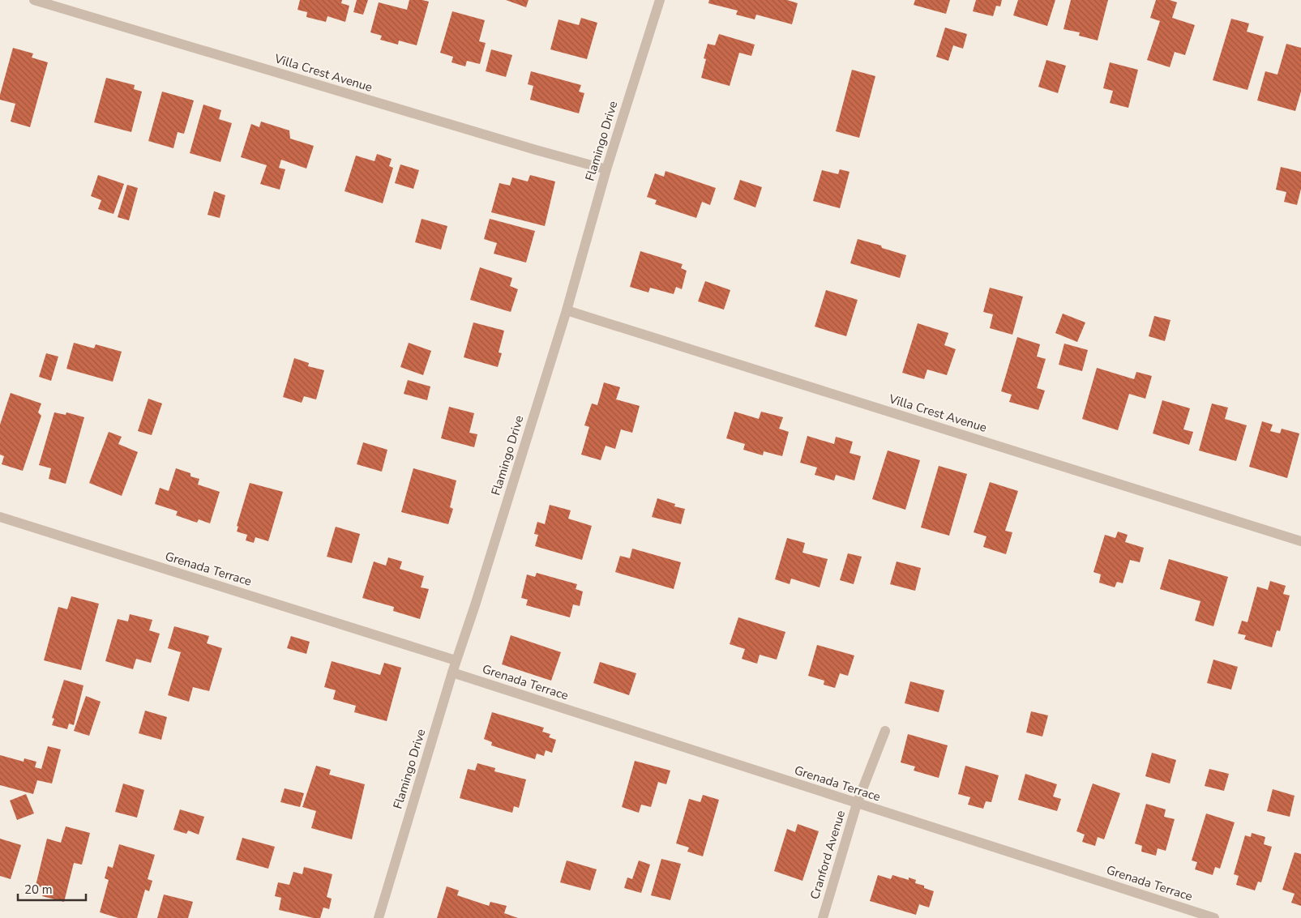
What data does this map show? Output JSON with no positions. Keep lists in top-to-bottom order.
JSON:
{
  "streets": {
    "street": [
      "Villa Crest Avenue",
      "Flamingo Drive",
      "Grenada Terrace",
      "Cranford Avenue"
    ]
  },
  "crossings": [
    ["Villa Crest Avenue", "Flamingo Drive"],
    ["Flamingo Drive", "Grenada Terrace"],
    ["Grenada Terrace", "Cranford Avenue"]
  ],
  "scale_bar": "20 m"
}
